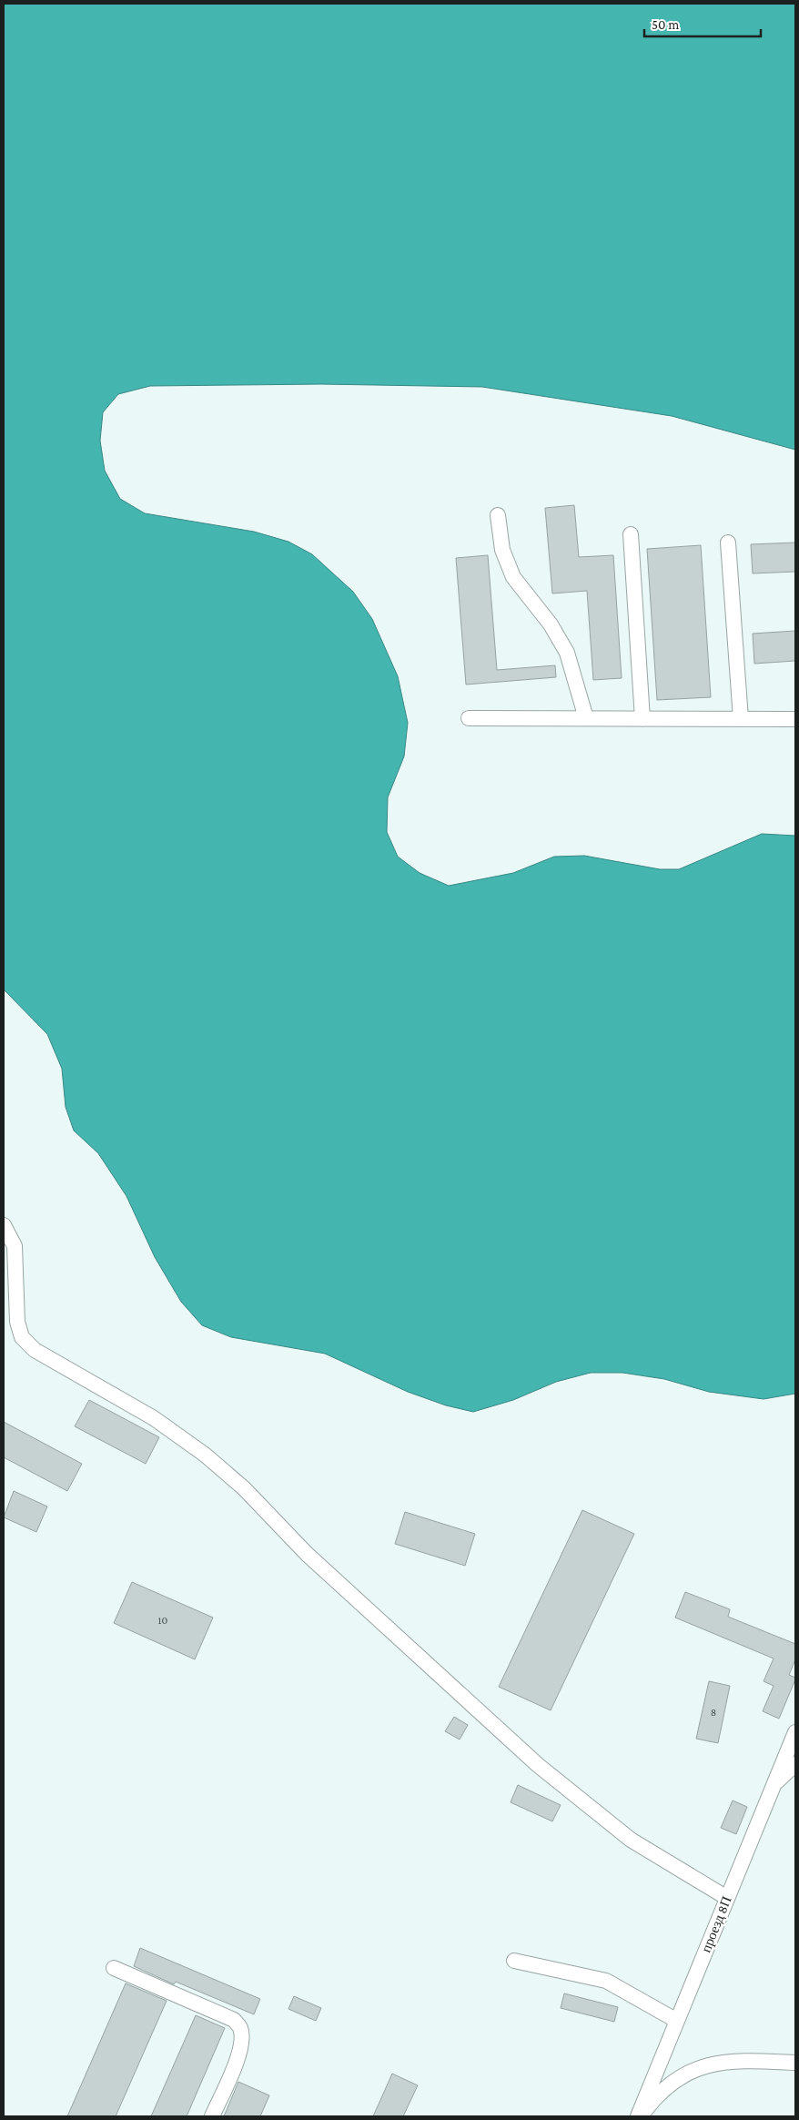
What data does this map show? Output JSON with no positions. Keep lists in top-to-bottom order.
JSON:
{
  "streets": {
    "street": ["проезд 8П"]
  },
  "house_numbers": ["10", "8"],
  "scale_bar": "50 m"
}
